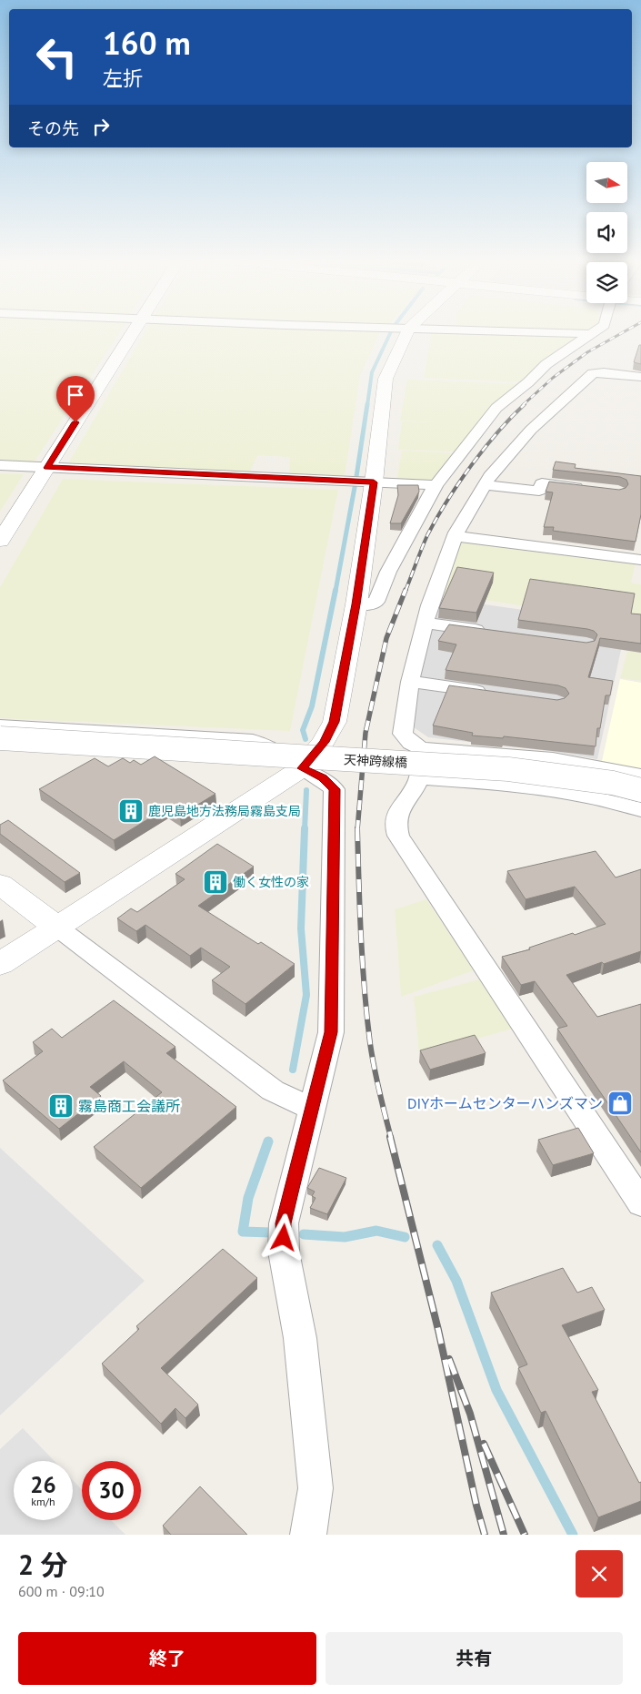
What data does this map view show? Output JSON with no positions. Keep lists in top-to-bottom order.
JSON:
{
  "streets": {
    "street": ["天神跨線橋"]
  },
  "places": {
    "building": ["鹿児島地方法務局霧島支局", "働く女性の家", "霧島商工会議所"],
    "shop": ["DIYホームセンターハンズマン"]
  },
  "north": "right",
  "page": {
    "turn": ["160 m", "左折"],
    "then": "その先",
    "speed": "26 km/h",
    "limit": "30",
    "heading": ["2 分", "600 m · 09:10"],
    "buttons": ["終了", "共有"]
  }
}
